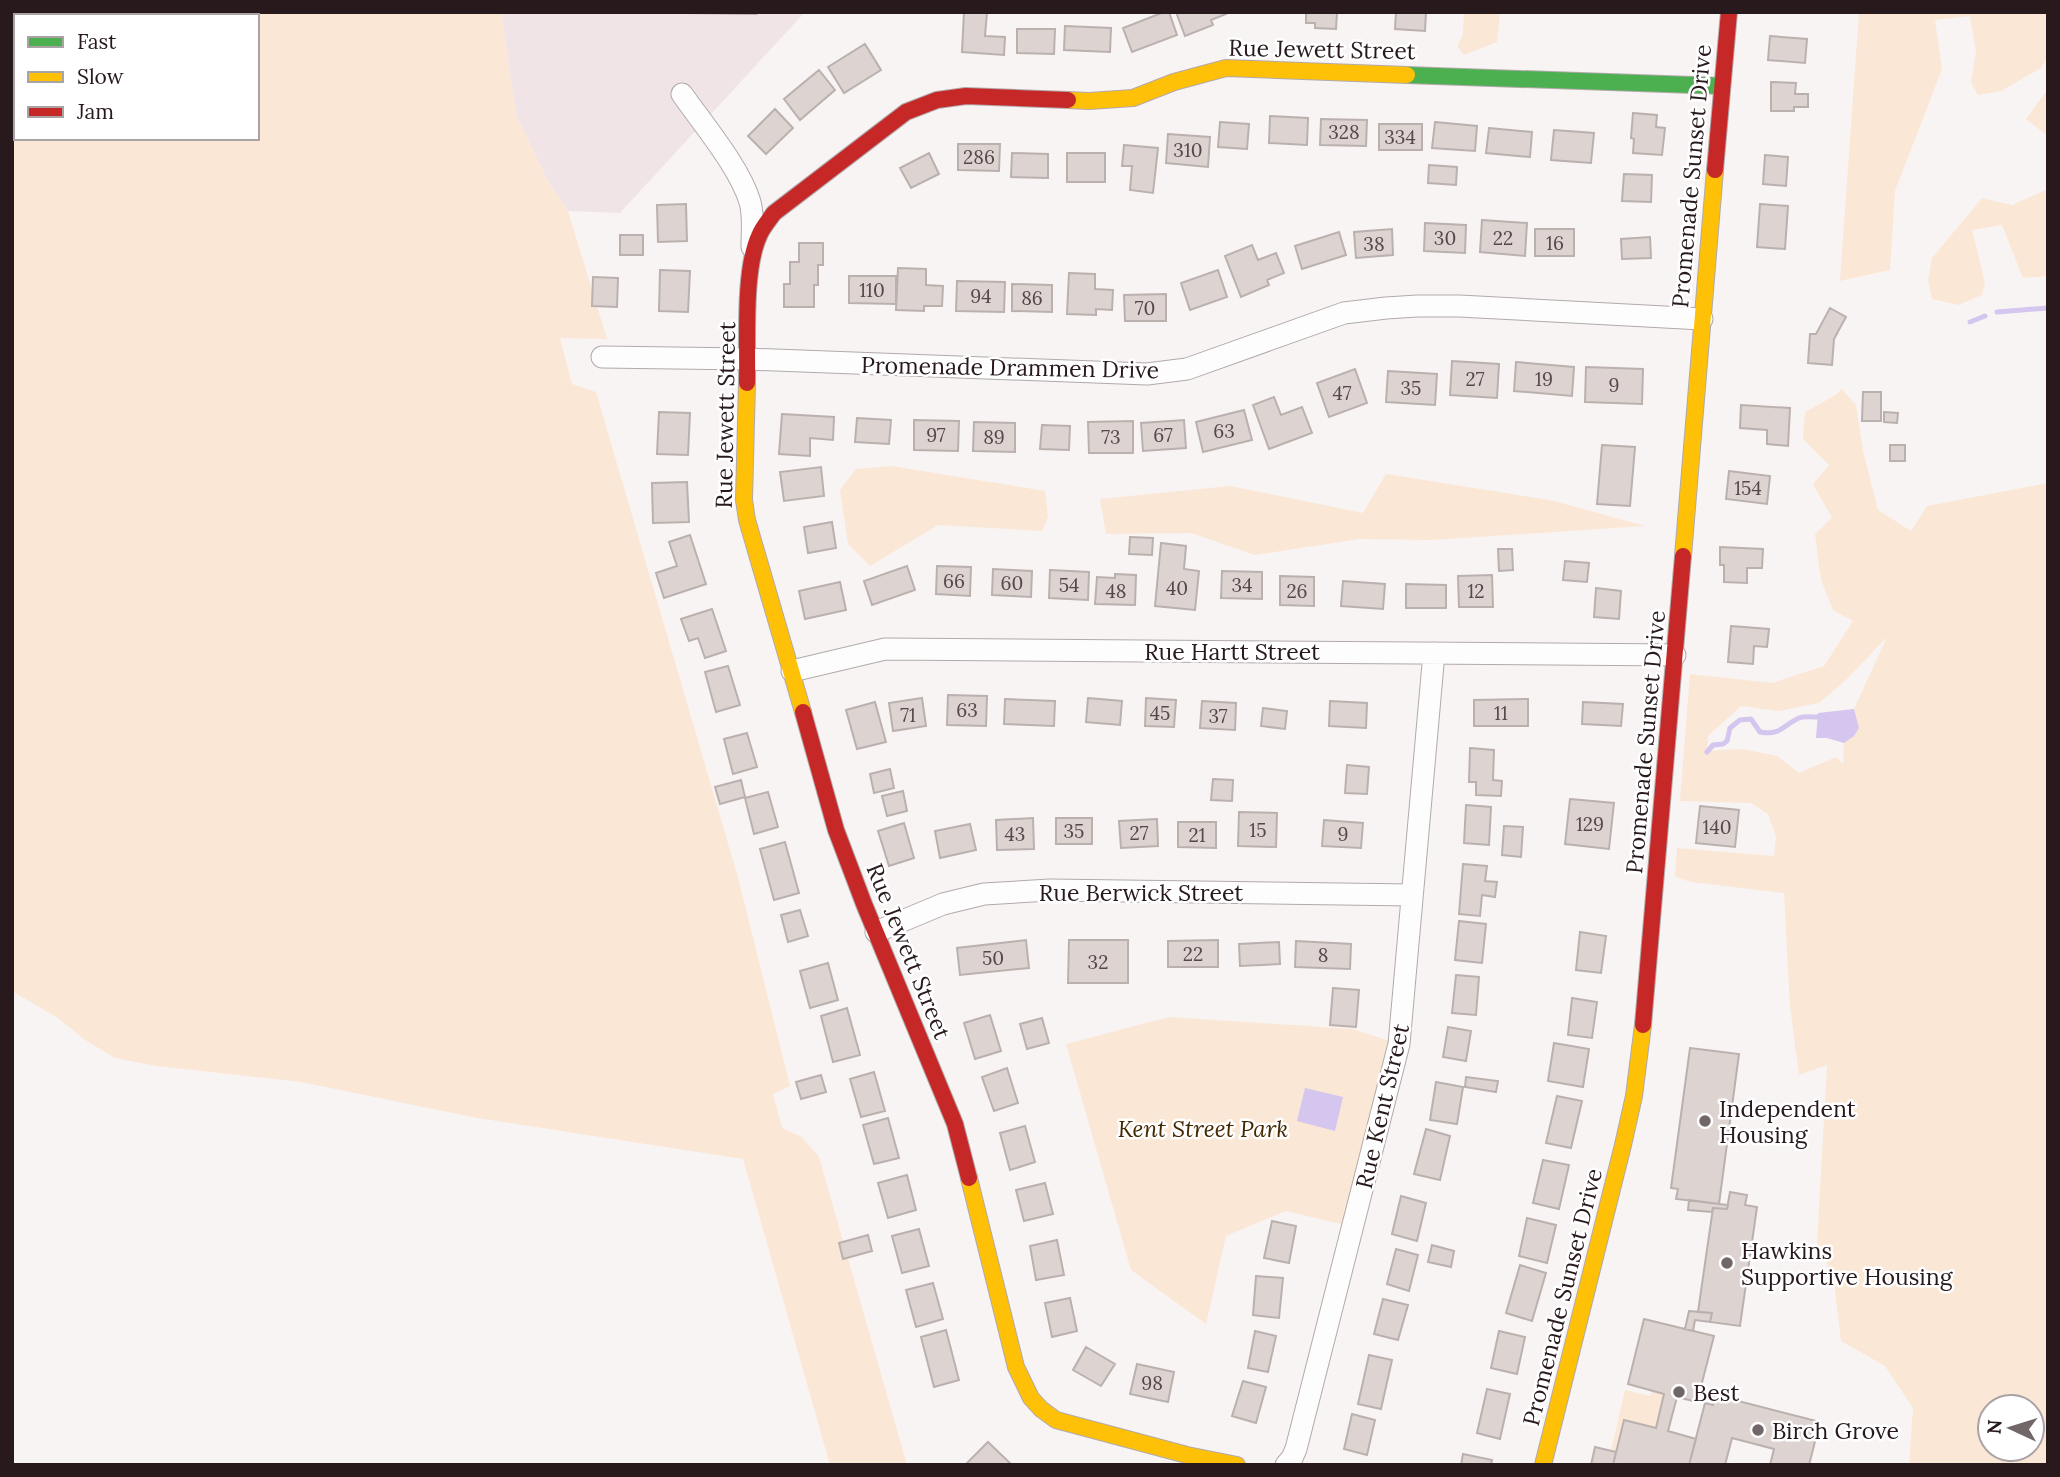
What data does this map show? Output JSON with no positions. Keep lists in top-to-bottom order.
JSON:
{
  "streets": {
    "street": [
      "Rue Jewett Street",
      "Promenade Sunset Drive",
      "Promenade Drammen Drive",
      "Rue Hartt Street",
      "Rue Berwick Street",
      "Rue Kent Street"
    ]
  },
  "crossings": [
    ["Rue Jewett Street", "Promenade Sunset Drive"],
    ["Rue Jewett Street", "Promenade Drammen Drive"],
    ["Rue Jewett Street", "Rue Hartt Street"],
    ["Rue Jewett Street", "Rue Berwick Street"],
    ["Promenade Sunset Drive", "Promenade Drammen Drive"],
    ["Promenade Sunset Drive", "Rue Hartt Street"],
    ["Rue Hartt Street", "Rue Kent Street"],
    ["Rue Berwick Street", "Rue Kent Street"]
  ],
  "parks": ["Kent Street Park"],
  "places": [
    "Independent Housing",
    "Hawkins Supportive Housing",
    "Best",
    "Birch Grove"
  ],
  "house_numbers": [
    "328",
    "334",
    "310",
    "286",
    "30",
    "22",
    "16",
    "38",
    "110",
    "94",
    "86",
    "70",
    "27",
    "19",
    "9",
    "35",
    "47",
    "63",
    "97",
    "67",
    "89",
    "73",
    "154",
    "66",
    "60",
    "54",
    "34",
    "40",
    "48",
    "26",
    "12",
    "63",
    "45",
    "11",
    "71",
    "37",
    "129",
    "140",
    "15",
    "35",
    "27",
    "43",
    "9",
    "21",
    "22",
    "8",
    "50",
    "32",
    "98"
  ],
  "legend": ["Fast", "Slow", "Jam"],
  "north": "left"
}
